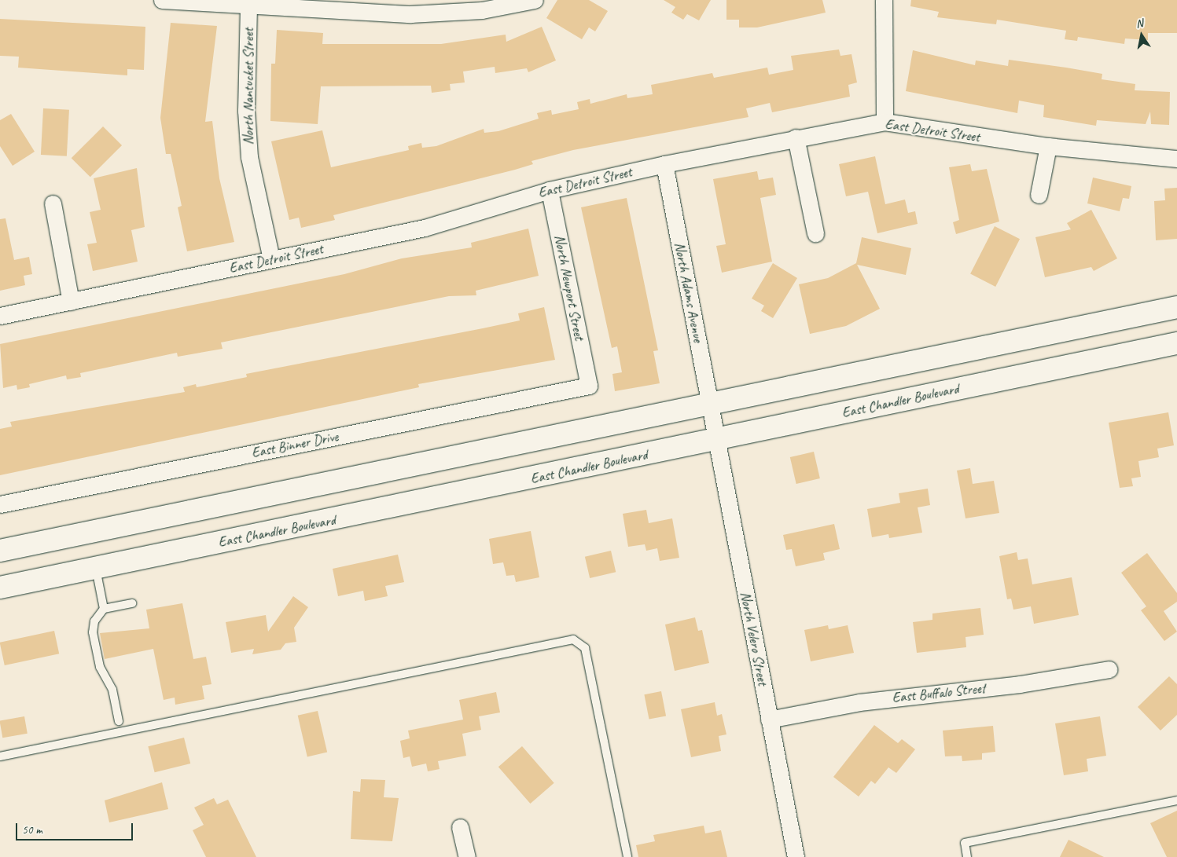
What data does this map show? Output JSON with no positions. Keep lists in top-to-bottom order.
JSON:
{
  "streets": {
    "main road": ["East Chandler Boulevard"],
    "street": [
      "North Nantucket Street",
      "East Detroit Street",
      "North Newport Street",
      "North Adams Avenue",
      "East Binner Drive",
      "North Velero Street",
      "East Buffalo Street"
    ]
  },
  "crossings": [
    ["North Nantucket Street", "East Detroit Street"],
    ["East Detroit Street", "North Newport Street"],
    ["East Detroit Street", "North Adams Avenue"],
    ["North Newport Street", "East Binner Drive"],
    ["North Adams Avenue", "East Chandler Boulevard"],
    ["North Adams Avenue", "North Velero Street"],
    ["East Chandler Boulevard", "North Velero Street"],
    ["North Velero Street", "East Buffalo Street"]
  ],
  "scale_bar": "50 m",
  "north": "top"
}
